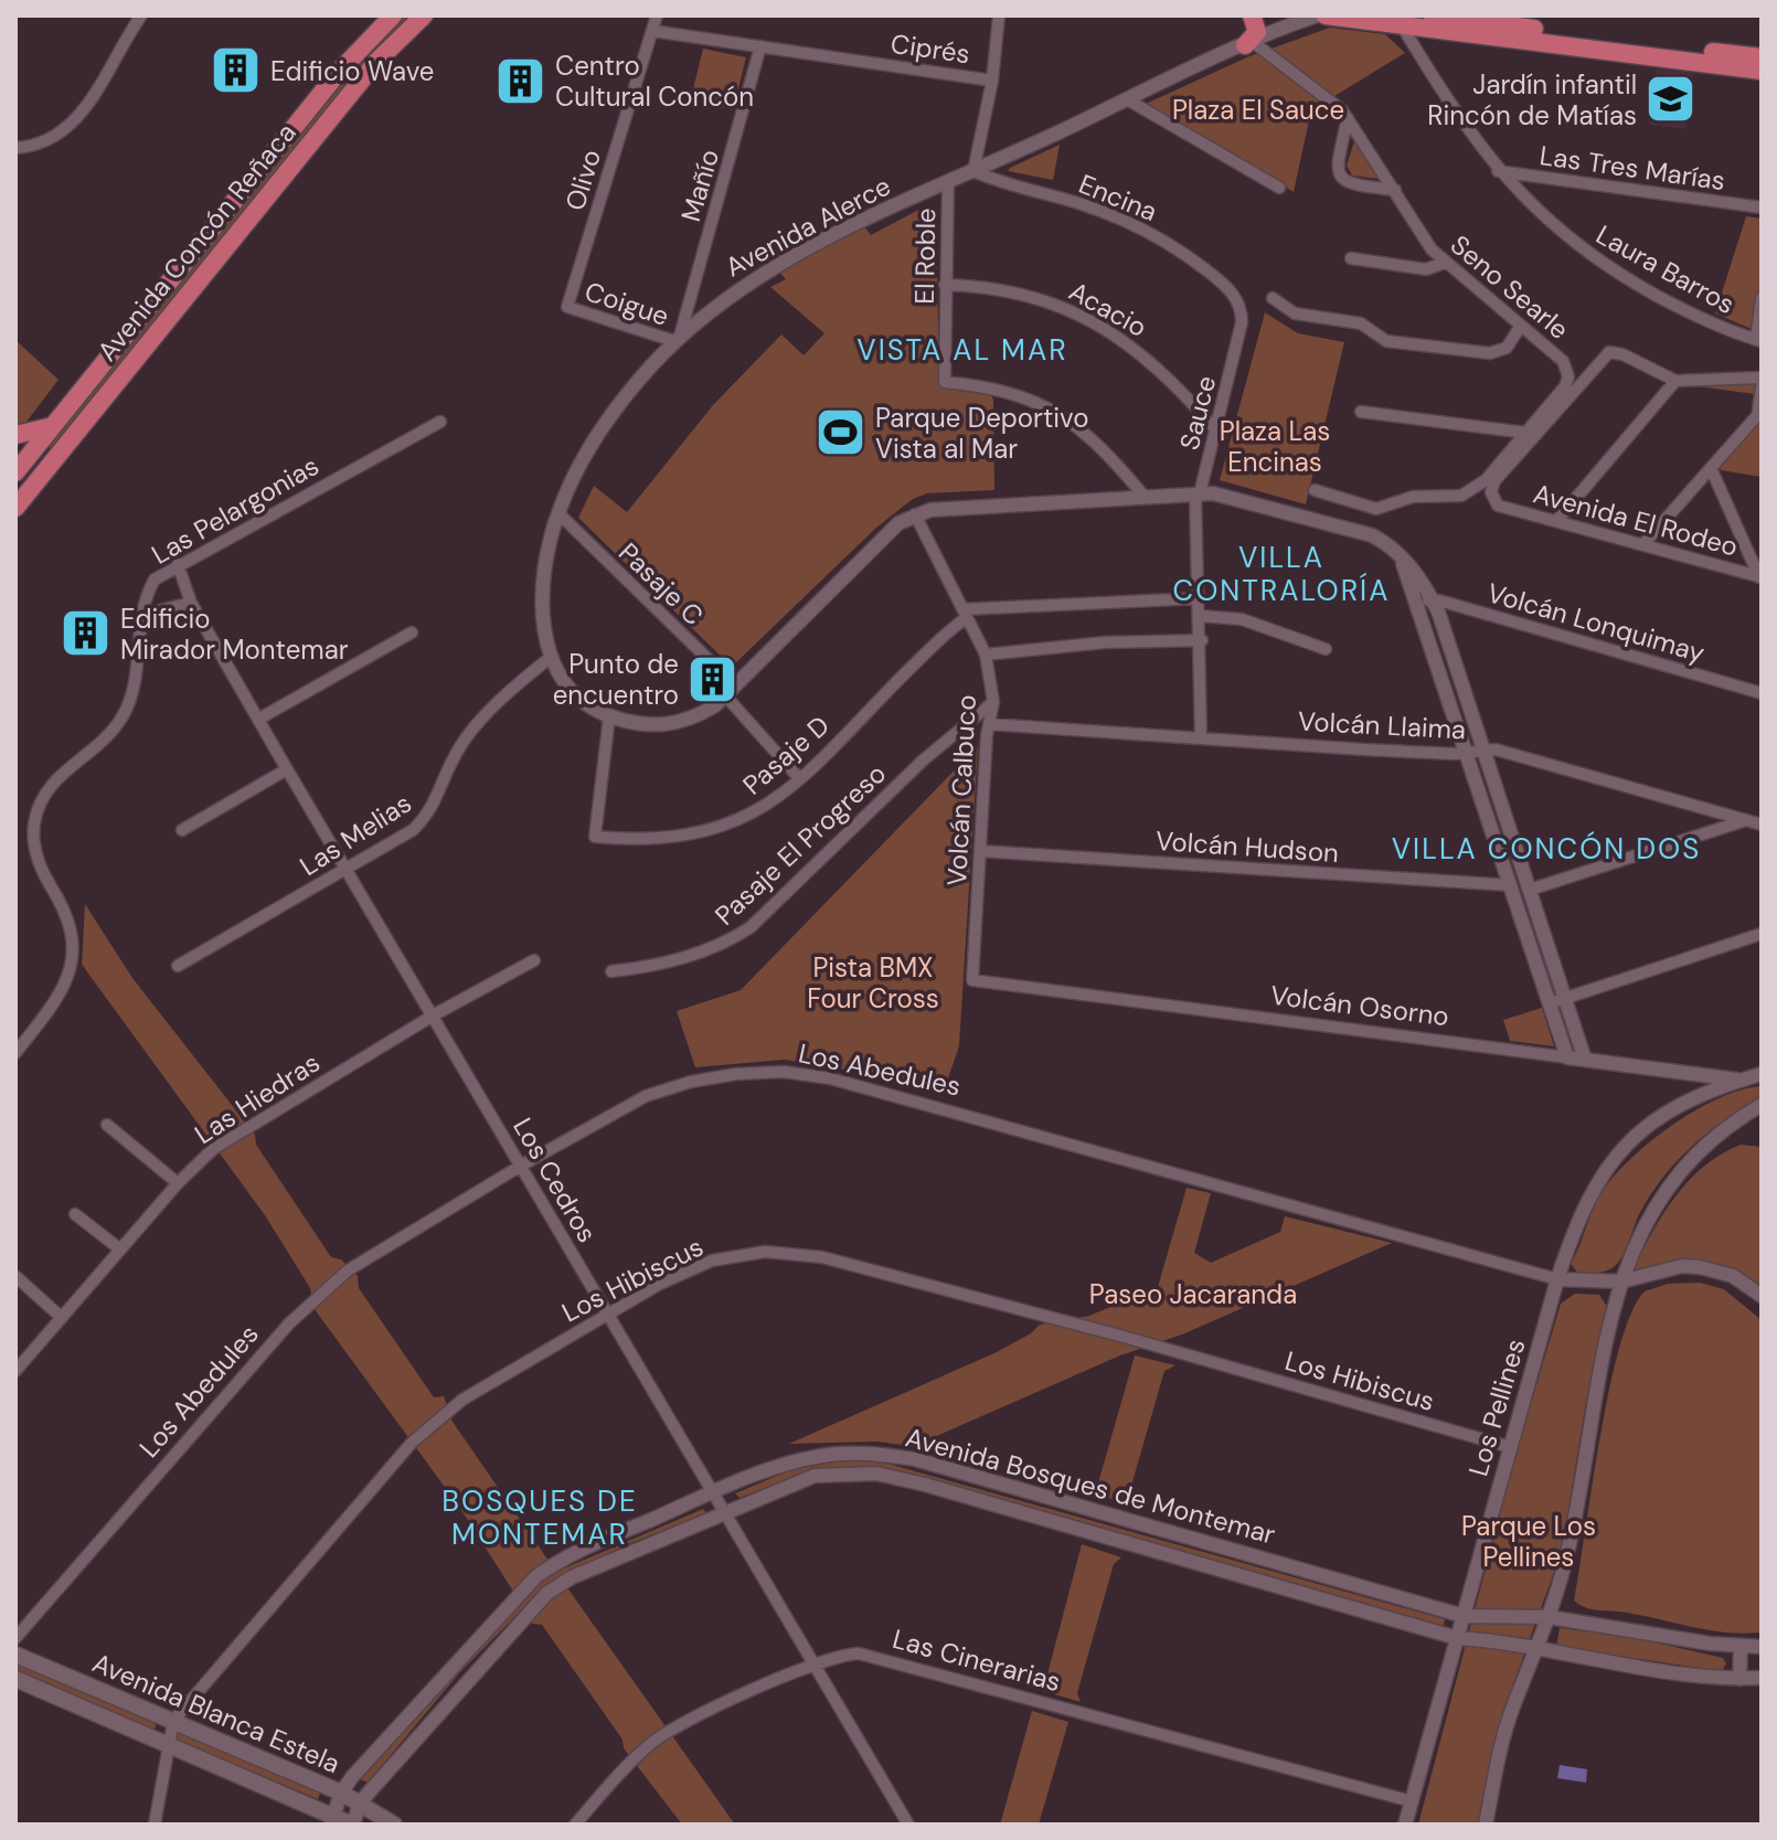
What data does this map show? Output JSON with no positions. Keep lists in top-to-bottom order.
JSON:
{
  "streets": {
    "main road": ["Avenida Concón Reñaca", "Avenida Blanca Estela"],
    "street": [
      "Ciprés",
      "Las Tres Marías",
      "Olivo",
      "Mañío",
      "Encina",
      "Avenida Alerce",
      "El Roble",
      "Laura Barros",
      "Seno Searle",
      "Coigue",
      "Acacio",
      "Sauce",
      "Las Pelargonias",
      "Avenida El Rodeo",
      "Pasaje C",
      "Volcán Lonquimay",
      "Volcán Llaima",
      "Pasaje D",
      "Volcán Calbuco",
      "Las Melias",
      "Pasaje El Progreso",
      "Volcán Hudson",
      "Volcán Osorno",
      "Los Abedules",
      "Las Hiedras",
      "Los Cedros",
      "Los Hibiscus",
      "Los Pellines",
      "Avenida Bosques de Montemar",
      "Las Cinerarias"
    ]
  },
  "crossings": [
    ["Ciprés", "Olivo"],
    ["Ciprés", "Mañío"],
    ["Las Tres Marías", "Laura Barros"],
    ["Olivo", "Coigue"],
    ["Mañío", "Avenida Alerce"],
    ["Mañío", "Coigue"],
    ["Encina", "Avenida Alerce"],
    ["Encina", "Sauce"],
    ["Avenida Alerce", "El Roble"],
    ["Avenida Alerce", "Seno Searle"],
    ["Avenida Alerce", "Coigue"],
    ["Avenida Alerce", "Pasaje C"],
    ["Avenida Alerce", "Pasaje D"],
    ["Avenida Alerce", "Volcán Calbuco"],
    ["Avenida Alerce", "Las Melias"],
    ["El Roble", "Acacio"],
    ["Acacio", "Sauce"],
    ["Sauce", "Volcán Llaima"],
    ["Las Pelargonias", "Los Cedros"],
    ["Pasaje C", "Pasaje D"],
    ["Volcán Llaima", "Volcán Calbuco"],
    ["Pasaje D", "Volcán Calbuco"],
    ["Volcán Calbuco", "Pasaje El Progreso"],
    ["Volcán Calbuco", "Volcán Hudson"],
    ["Volcán Calbuco", "Volcán Osorno"],
    ["Las Melias", "Los Cedros"],
    ["Volcán Osorno", "Los Pellines"],
    ["Los Abedules", "Los Cedros"],
    ["Los Abedules", "Los Pellines"],
    ["Las Hiedras", "Los Cedros"],
    ["Los Cedros", "Los Hibiscus"],
    ["Los Cedros", "Avenida Bosques de Montemar"],
    ["Los Cedros", "Las Cinerarias"],
    ["Los Hibiscus", "Los Pellines"],
    ["Los Hibiscus", "Avenida Blanca Estela"],
    ["Los Pellines", "Avenida Bosques de Montemar"],
    ["Los Pellines", "Las Cinerarias"],
    ["Avenida Bosques de Montemar", "Avenida Blanca Estela"]
  ],
  "districts": [
    "VISTA AL MAR",
    "VILLA CONTRALORÍA",
    "VILLA CONCÓN DOS",
    "BOSQUES DE MONTEMAR"
  ],
  "parks": [
    "Plaza El Sauce",
    "Plaza Las Encinas",
    "Pista BMX Four Cross",
    "Paseo Jacaranda",
    "Parque Los Pellines"
  ],
  "places": {
    "building": [
      "Edificio Wave",
      "Centro Cultural Concón",
      "Edificio Mirador Montemar",
      "Punto de encuentro"
    ],
    "school or university": ["Jardín infantil Rincón de Matías"],
    "sports": ["Parque Deportivo Vista al Mar"]
  }
}
